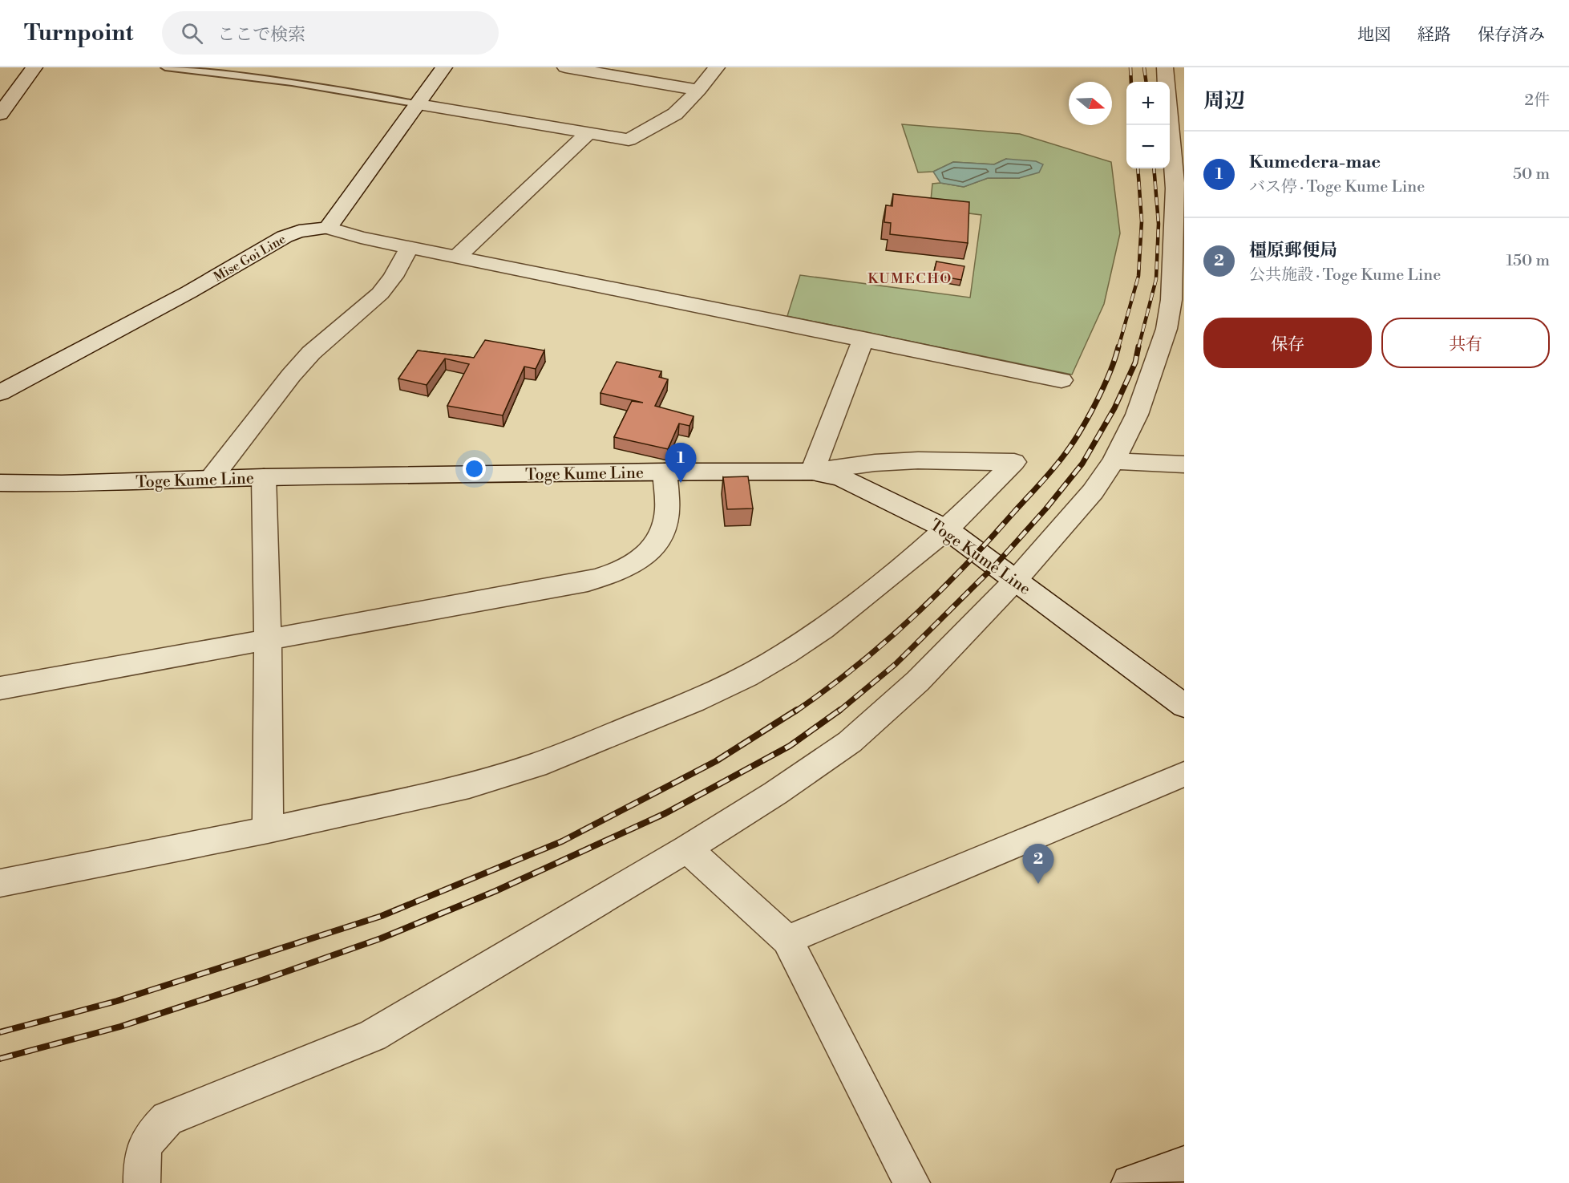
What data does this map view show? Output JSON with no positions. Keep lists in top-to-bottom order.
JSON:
{
  "streets": {
    "street": ["Mise Goi Line", "Toge Kume Line"]
  },
  "districts": ["KUMECHO"],
  "north": "right",
  "page": {
    "header": "Turnpoint",
    "search": "ここで検索",
    "nav": ["地図", "経路", "保存済み"],
    "heading": ["周辺", "2件"],
    "map_buttons": ["+", "−"],
    "list": [
      {
        "mark": "1",
        "name": "Kumedera-mae",
        "note": "バス停 · Toge Kume Line",
        "value": "50 m"
      },
      {
        "mark": "2",
        "name": "橿原郵便局",
        "note": "公共施設 · Toge Kume Line",
        "value": "150 m"
      }
    ],
    "buttons": ["保存", "共有"],
    "pins": ["1", "2"]
  }
}
